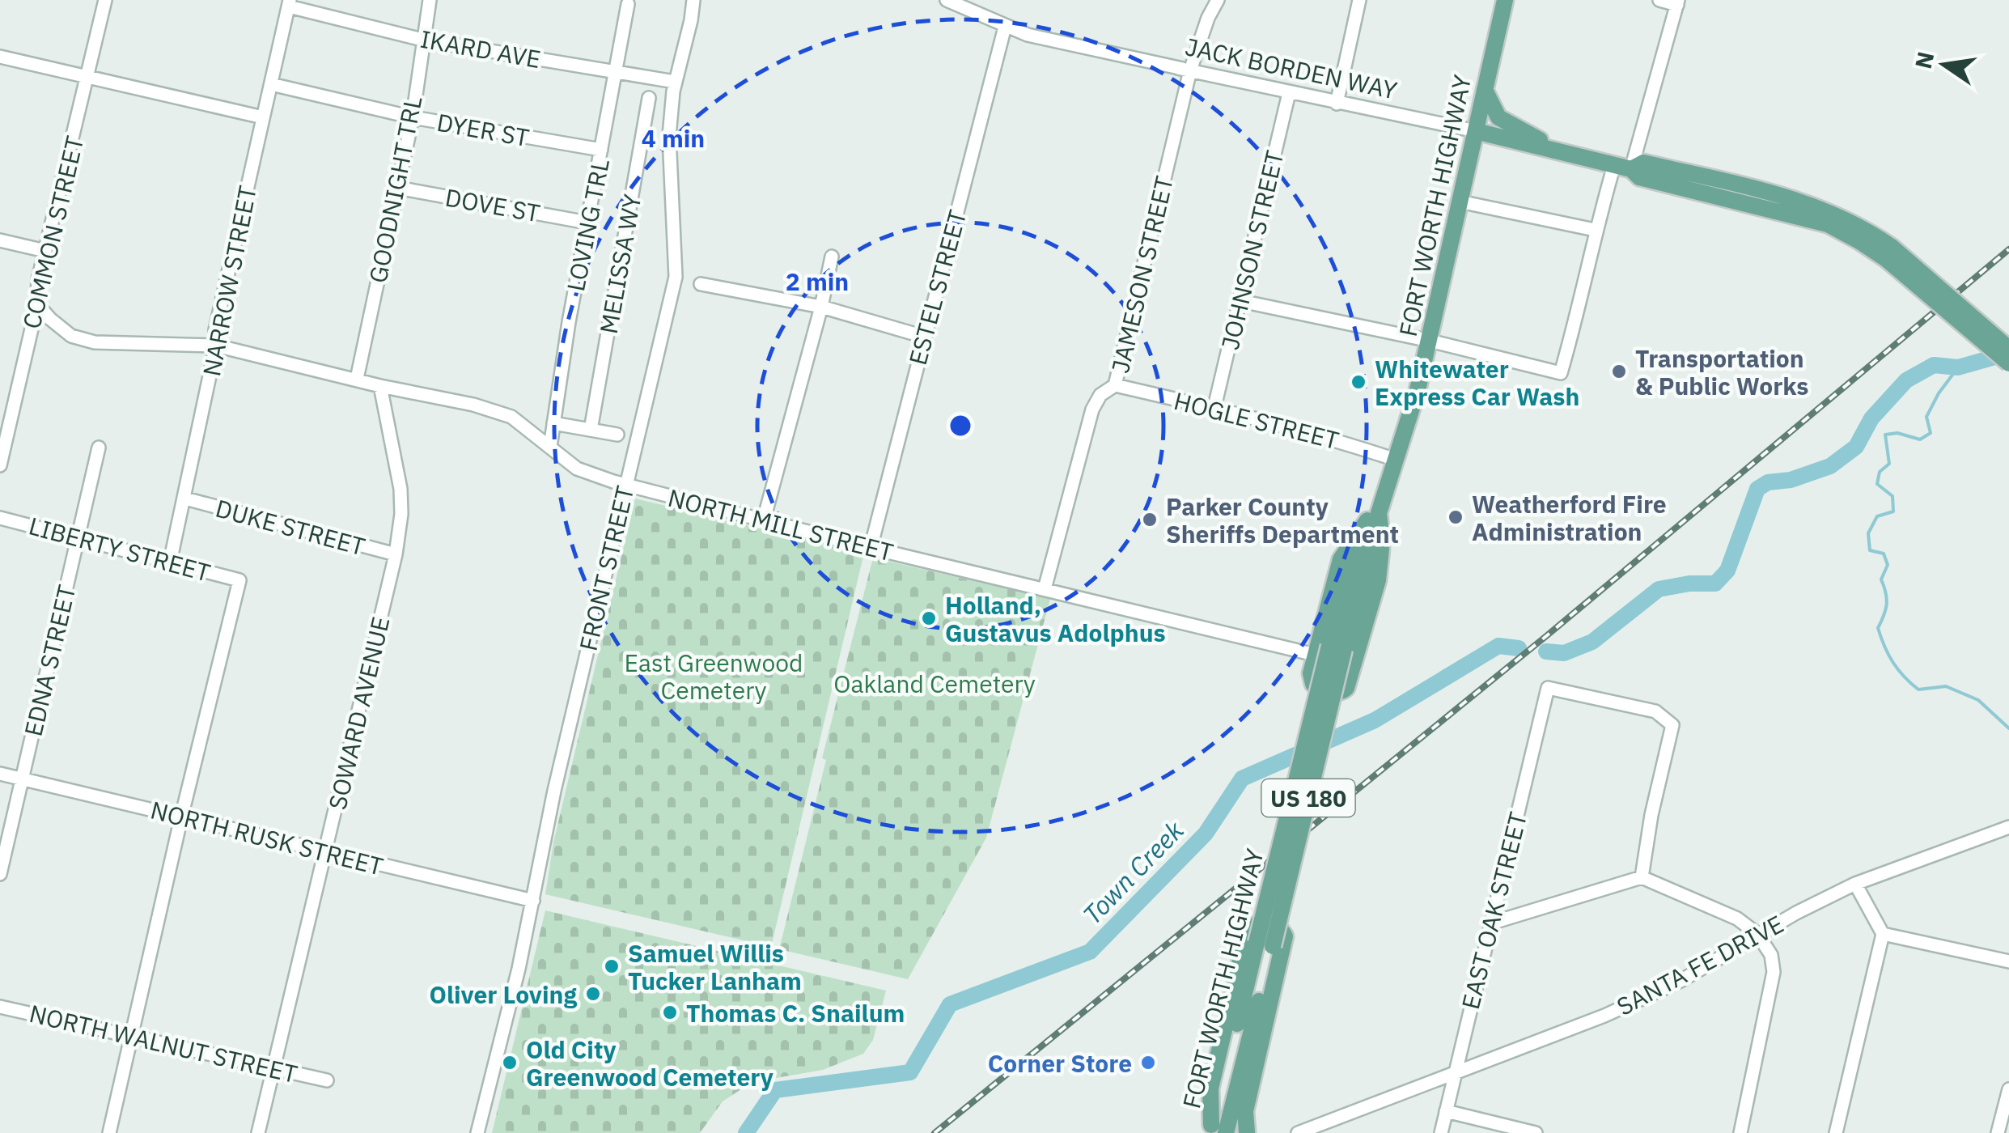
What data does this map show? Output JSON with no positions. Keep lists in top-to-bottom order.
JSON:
{
  "streets": {
    "main road": ["JACK BORDEN WAY", "FORT WORTH HIGHWAY", "US 180"],
    "street": [
      "IKARD AVE",
      "DYER ST",
      "GOODNIGHT TRL",
      "DOVE ST",
      "LOVING TRL",
      "COMMON STREET",
      "JOHNSON STREET",
      "MELISSA WY",
      "JAMESON STREET",
      "NARROW STREET",
      "ESTEL STREET",
      "HOGLE STREET",
      "NORTH MILL STREET",
      "DUKE STREET",
      "LIBERTY STREET",
      "FRONT STREET",
      "EDNA STREET",
      "SOWARD AVENUE",
      "NORTH RUSK STREET",
      "EAST OAK STREET",
      "SANTA FE DRIVE",
      "NORTH WALNUT STREET"
    ]
  },
  "crossings": [
    ["IKARD AVE", "GOODNIGHT TRL"],
    ["IKARD AVE", "LOVING TRL"],
    ["IKARD AVE", "NARROW STREET"],
    ["IKARD AVE", "FRONT STREET"],
    ["JACK BORDEN WAY", "FORT WORTH HIGHWAY"],
    ["JACK BORDEN WAY", "JOHNSON STREET"],
    ["JACK BORDEN WAY", "JAMESON STREET"],
    ["JACK BORDEN WAY", "ESTEL STREET"],
    ["DYER ST", "GOODNIGHT TRL"],
    ["DYER ST", "LOVING TRL"],
    ["DYER ST", "NARROW STREET"],
    ["GOODNIGHT TRL", "DOVE ST"],
    ["GOODNIGHT TRL", "NORTH MILL STREET"],
    ["DOVE ST", "LOVING TRL"],
    ["FORT WORTH HIGHWAY", "HOGLE STREET"],
    ["FORT WORTH HIGHWAY", "NORTH MILL STREET"],
    ["LOVING TRL", "NORTH MILL STREET"],
    ["COMMON STREET", "NORTH MILL STREET"],
    ["JOHNSON STREET", "HOGLE STREET"],
    ["JAMESON STREET", "HOGLE STREET"],
    ["JAMESON STREET", "NORTH MILL STREET"],
    ["NARROW STREET", "NORTH MILL STREET"],
    ["NARROW STREET", "DUKE STREET"],
    ["NARROW STREET", "LIBERTY STREET"],
    ["ESTEL STREET", "NORTH MILL STREET"],
    ["NORTH MILL STREET", "FRONT STREET"],
    ["NORTH MILL STREET", "SOWARD AVENUE"],
    ["DUKE STREET", "SOWARD AVENUE"],
    ["LIBERTY STREET", "EDNA STREET"],
    ["LIBERTY STREET", "NORTH RUSK STREET"],
    ["FRONT STREET", "NORTH RUSK STREET"],
    ["EDNA STREET", "NORTH RUSK STREET"],
    ["SOWARD AVENUE", "NORTH RUSK STREET"],
    ["SOWARD AVENUE", "NORTH WALNUT STREET"],
    ["EAST OAK STREET", "SANTA FE DRIVE"]
  ],
  "water": ["Town Creek"],
  "parks": ["East Greenwood Cemetery", "Oakland Cemetery"],
  "places": [
    "Transportation & Public Works",
    "Whitewater Express Car Wash",
    "Weatherford Fire Administration",
    "Parker County Sheriffs Department",
    "Holland, Gustavus Adolphus",
    "Samuel Willis Tucker Lanham",
    "Oliver Loving",
    "Thomas C. Snailum",
    "Old City Greenwood Cemetery",
    "Corner Store"
  ],
  "north": "left",
  "rings": ["4 min", "2 min"]
}
